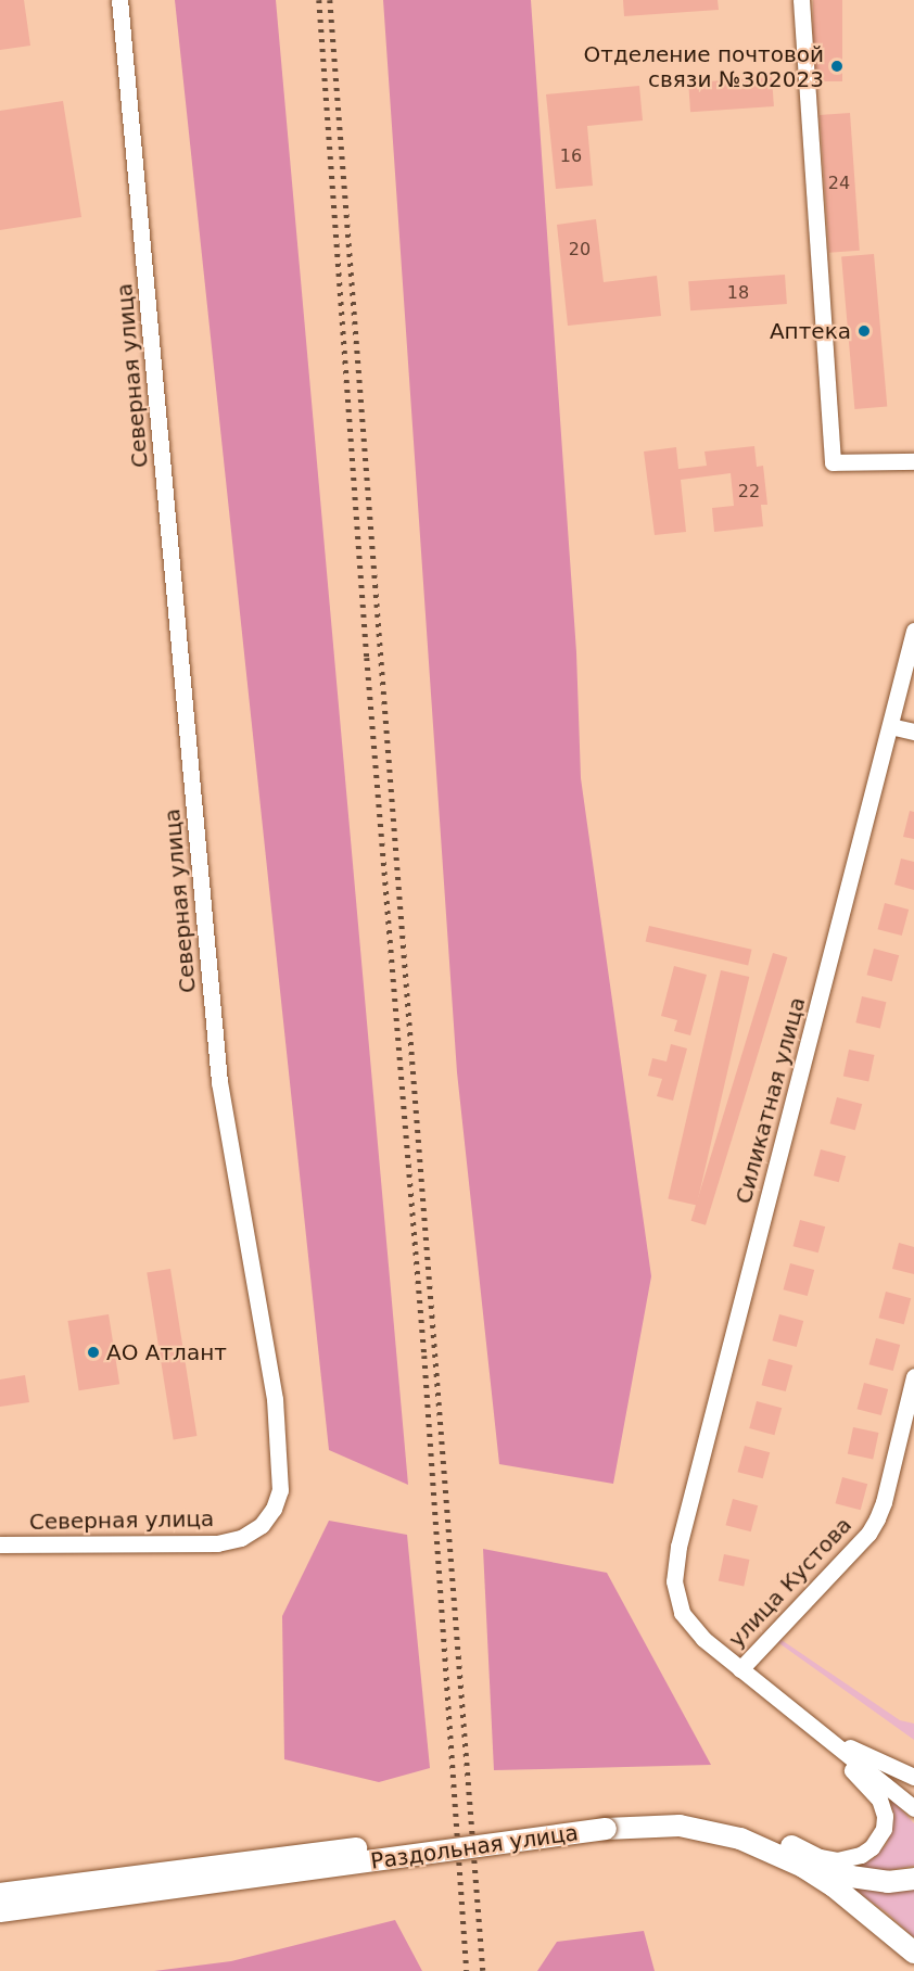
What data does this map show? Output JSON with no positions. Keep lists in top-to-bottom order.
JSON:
{
  "streets": {
    "main road": ["Раздольная улица"],
    "street": ["Северная улица", "Силикатная улица", "улица Кустова"]
  },
  "crossings": [
    ["Силикатная улица", "улица Кустова"]
  ],
  "places": ["Отделение почтовой связи №302023", "Аптека", "АО Атлант"],
  "house_numbers": [
    "16",
    "24",
    "20",
    "18",
    "22"
  ]
}
